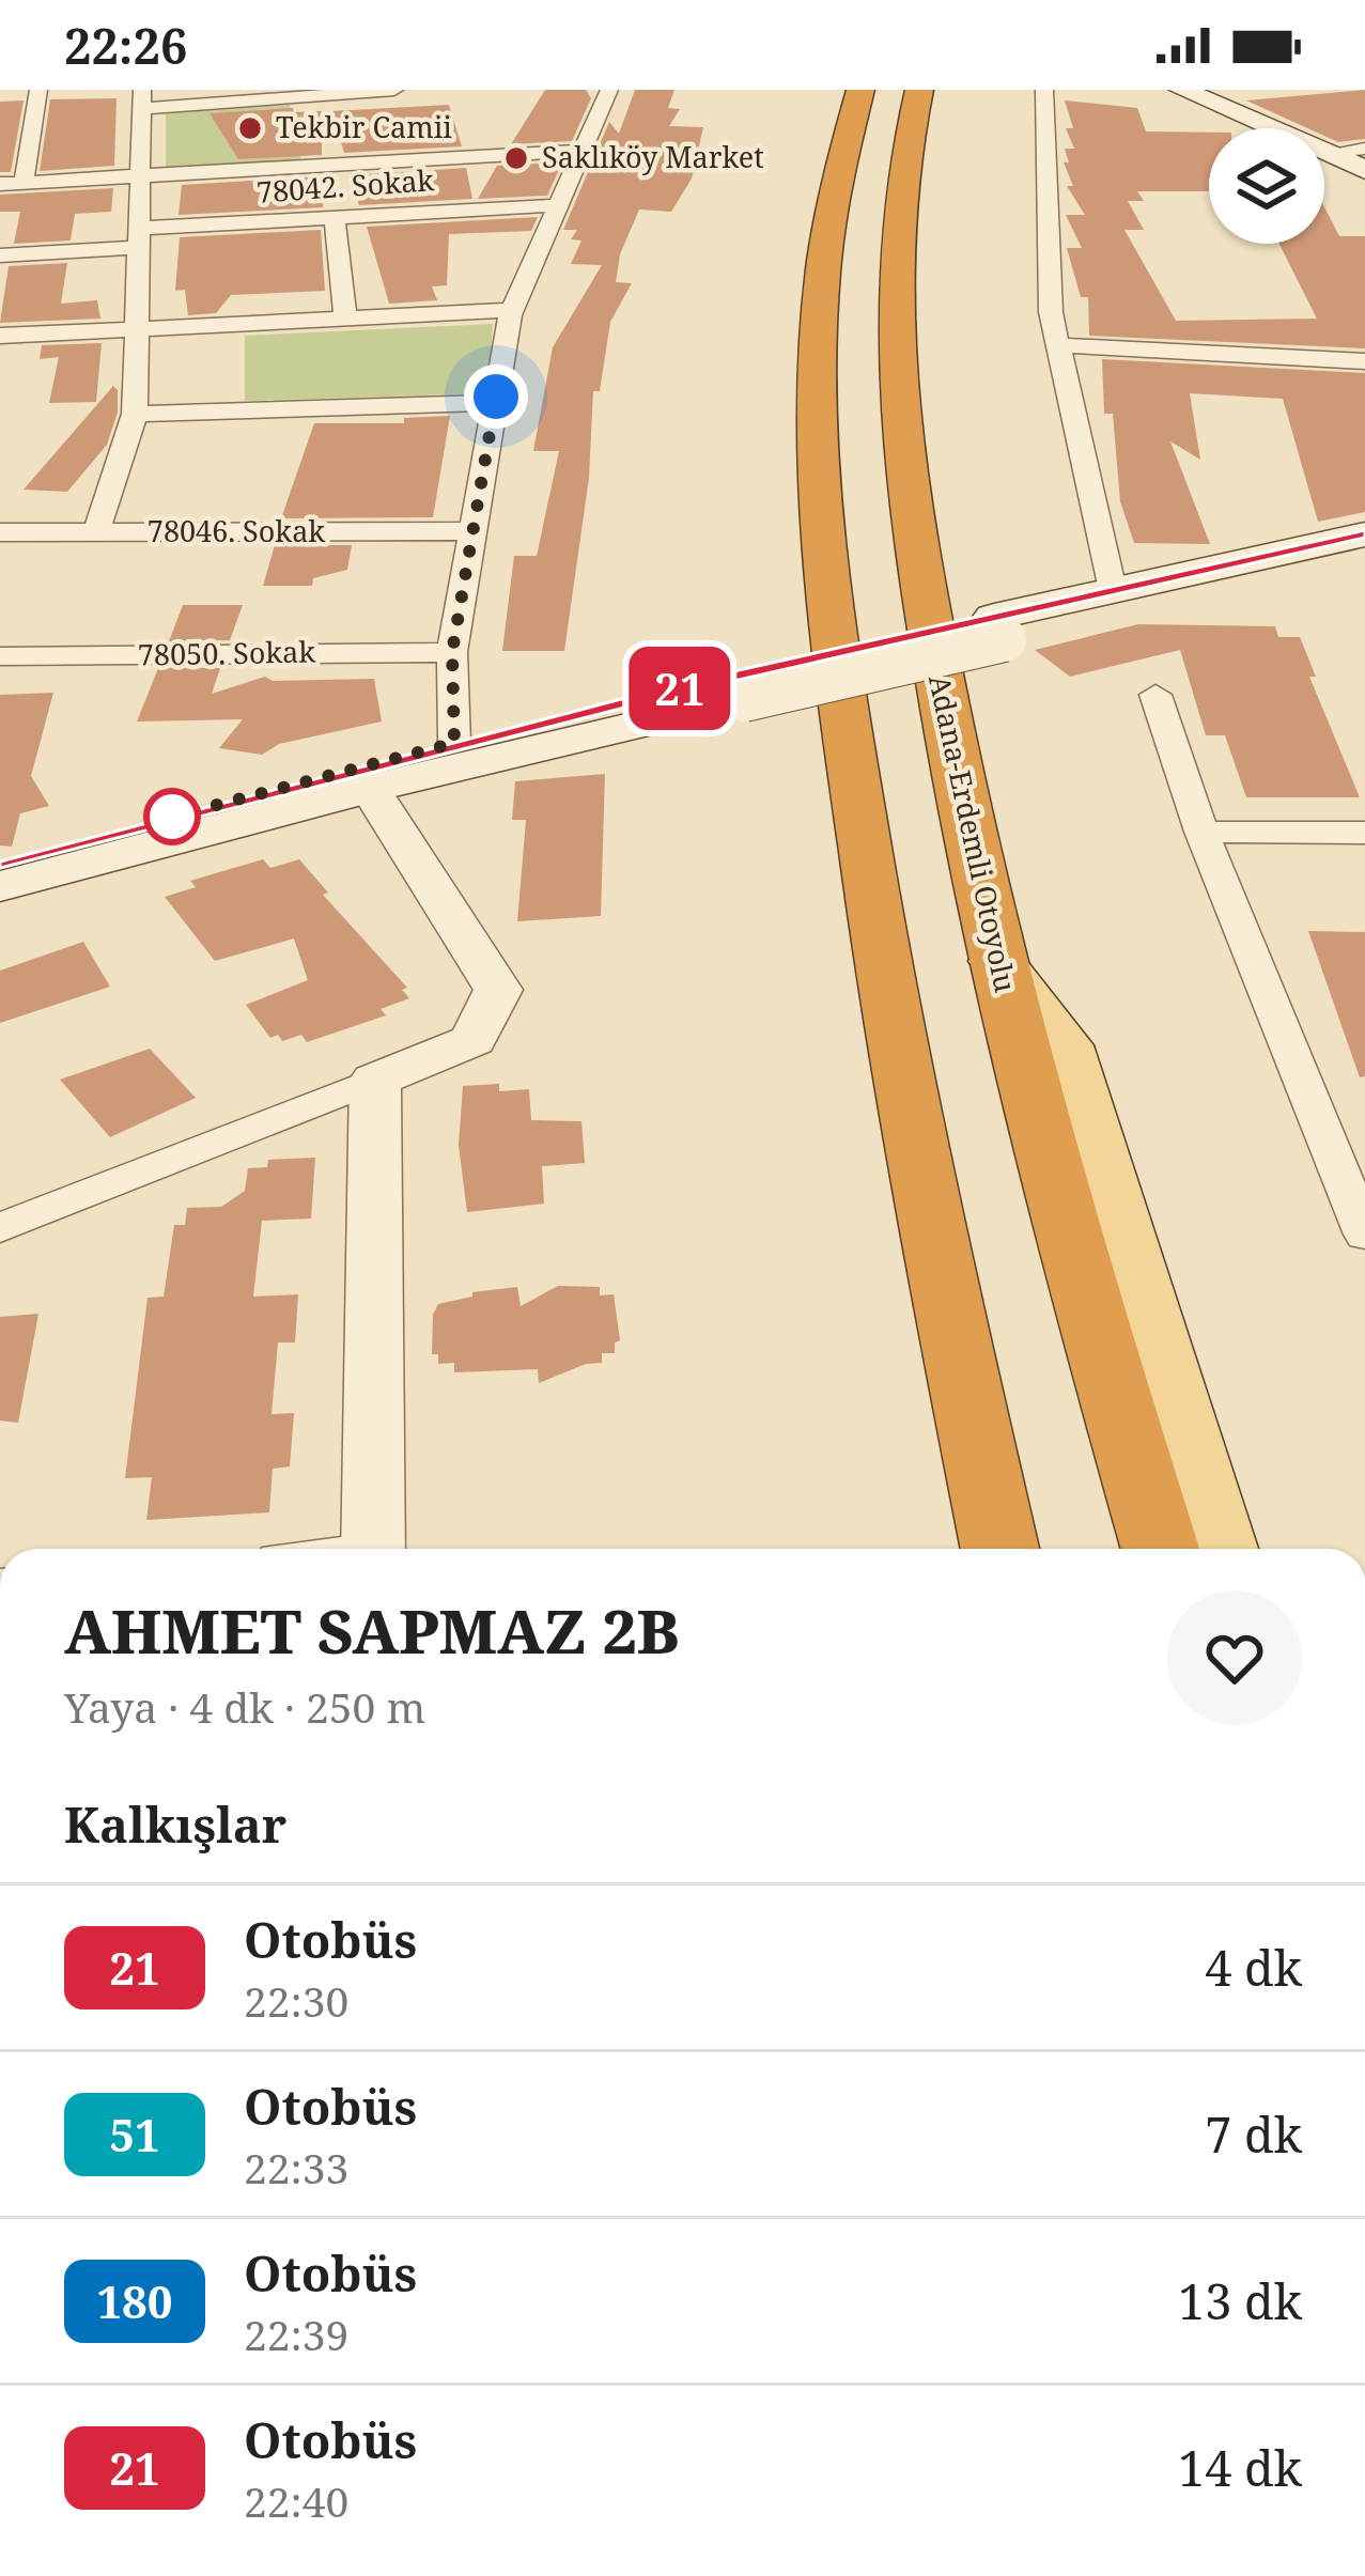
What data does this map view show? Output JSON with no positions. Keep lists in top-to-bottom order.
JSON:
{
  "streets": {
    "highway": ["Adana-Erdemli Otoyolu"],
    "street": ["78042. Sokak", "78046. Sokak", "78050. Sokak"]
  },
  "places": ["Tekbir Camii", "Saklıköy Market"],
  "lines": ["bus line 21"],
  "page": {
    "status": "22:26",
    "on_map": "21",
    "heading": [
      ["AHMET SAPMAZ 2B", "Yaya · 4 dk · 250 m"],
      "Kalkışlar"
    ],
    "list": [
      {
        "mark": "21",
        "name": "Otobüs",
        "note": "22:30",
        "value": "4 dk"
      },
      {
        "mark": "51",
        "name": "Otobüs",
        "note": "22:33",
        "value": "7 dk"
      },
      {
        "mark": "180",
        "name": "Otobüs",
        "note": "22:39",
        "value": "13 dk"
      },
      {
        "mark": "21",
        "name": "Otobüs",
        "note": "22:40",
        "value": "14 dk"
      }
    ]
  }
}
